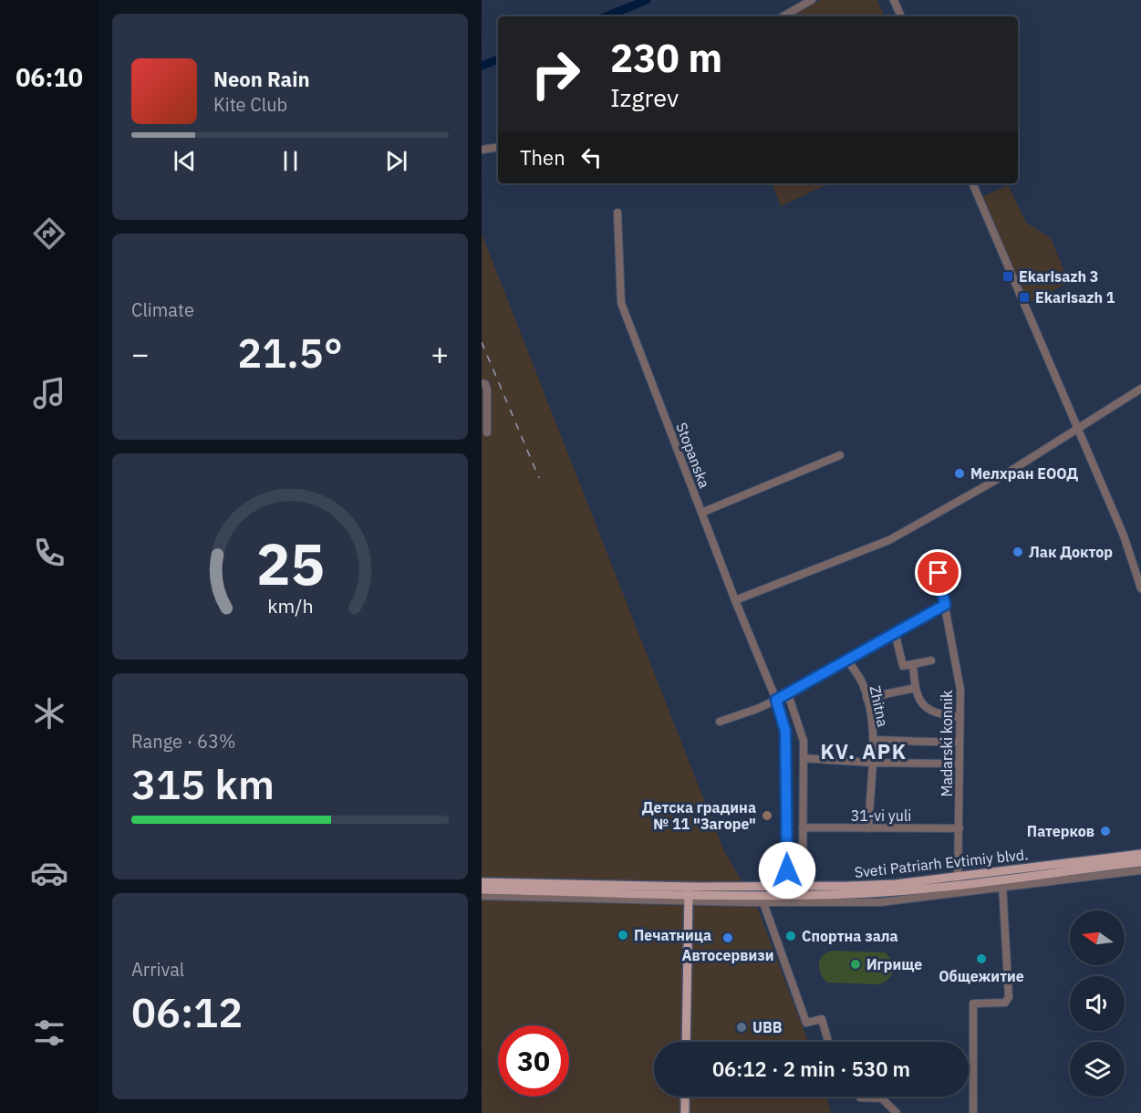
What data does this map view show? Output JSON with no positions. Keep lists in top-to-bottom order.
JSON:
{
  "streets": {
    "main road": ["Sveti Patriarh Evtimiy blvd."],
    "street": [
      "Stopanska",
      "Zhitna",
      "Madarski konnik",
      "31-vi yuli"
    ]
  },
  "crossings": [
    ["Stopanska", "Sveti Patriarh Evtimiy blvd."],
    ["Zhitna", "31-vi yuli"],
    ["Madarski konnik", "31-vi yuli"],
    ["Madarski konnik", "Sveti Patriarh Evtimiy blvd."]
  ],
  "districts": ["KV. APK"],
  "places": {
    "transit": ["Ekarisazh 3", "Ekarisazh 1"],
    "other": [
      "Мелхран ЕООД",
      "Лак Доктор",
      "Детска градина № 11 \"Загоре\"",
      "Патерков",
      "Печатница",
      "Спортна зала",
      "Автосервизи",
      "Общежитие",
      "Игрище",
      "UBB"
    ]
  },
  "north": "left",
  "page": {
    "tabs": "06:10",
    "turn": ["230 m", "Izgrev"],
    "song": ["Neon Rain", "Kite Club"],
    "then": "Then",
    "tile": [
      "Climate",
      ["Range · 63%", "315 km"],
      ["Arrival", "06:12"]
    ],
    "heat": ["−", "21.5°", "+"],
    "limit": "30",
    "trip": "06:12 · 2 min · 530 m",
    "gauge": ["25", "km/h"]
  }
}
